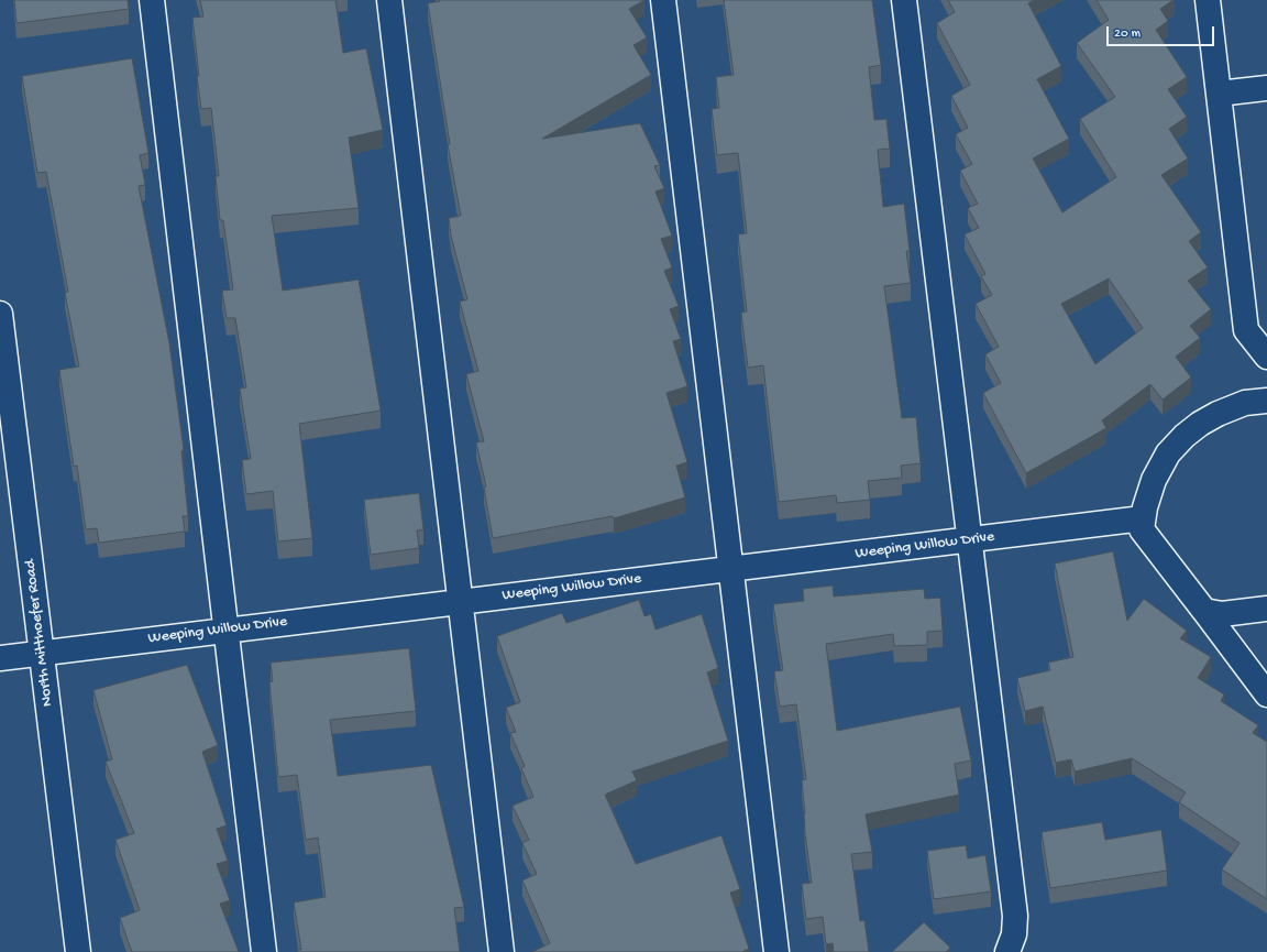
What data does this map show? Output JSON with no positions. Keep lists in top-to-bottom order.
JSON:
{
  "streets": {
    "street": ["Weeping Willow Drive", "North Mitthoefer Road"]
  },
  "crossings": [
    ["Weeping Willow Drive", "North Mitthoefer Road"]
  ],
  "scale_bar": "20 m"
}
